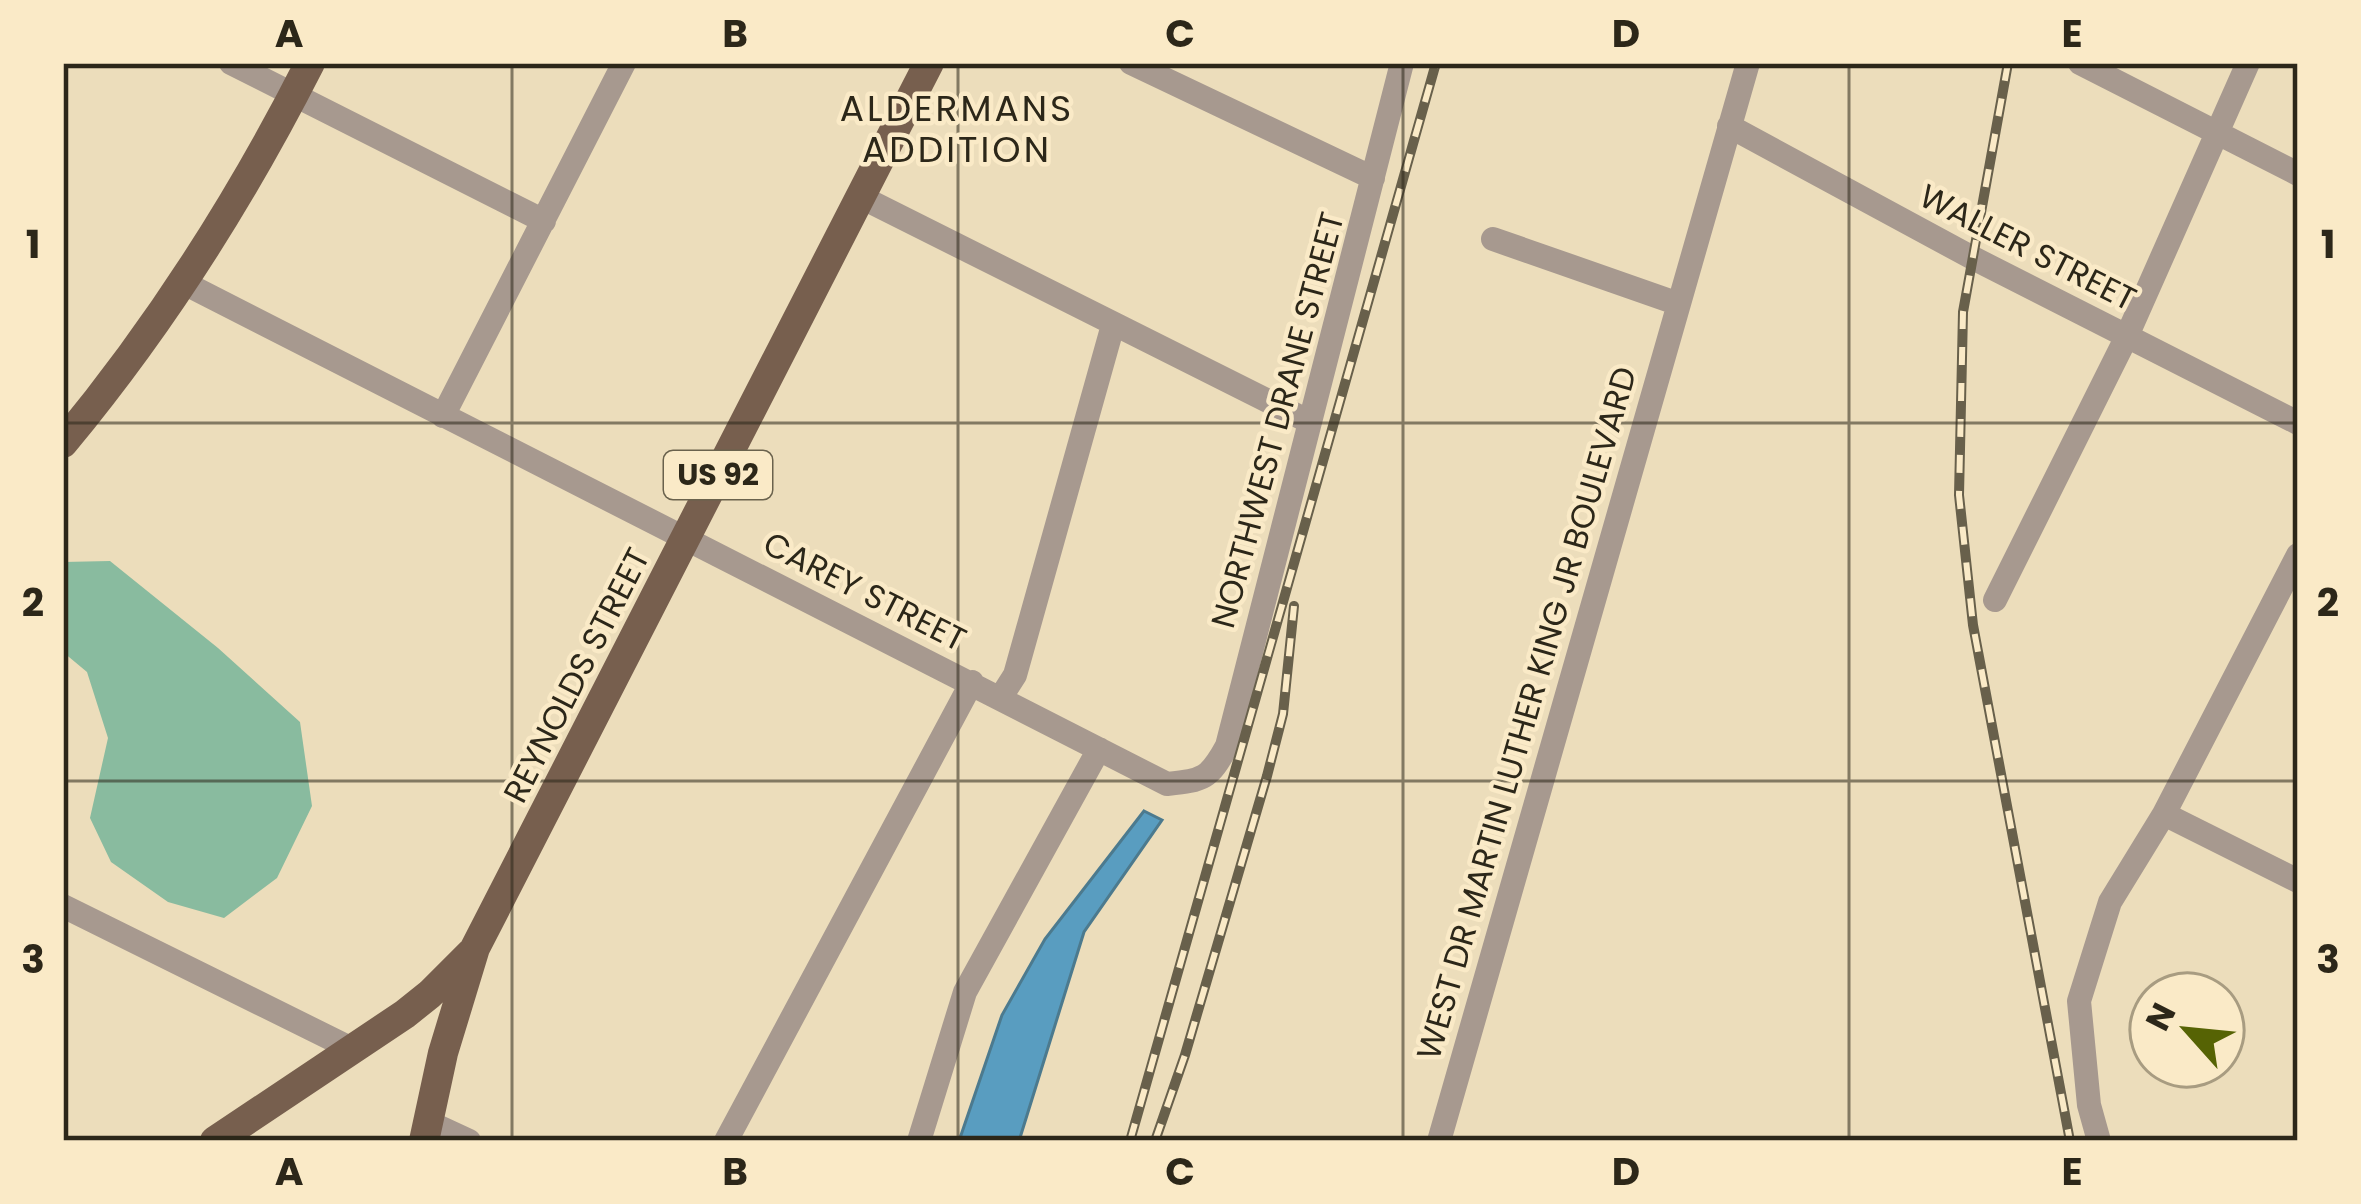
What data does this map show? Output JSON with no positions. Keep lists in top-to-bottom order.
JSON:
{
  "streets": {
    "main road": ["US 92", "REYNOLDS STREET"],
    "street": [
      "WALLER STREET",
      "NORTHWEST DRANE STREET",
      "CAREY STREET",
      "WEST DR MARTIN LUTHER KING JR BOULEVARD"
    ]
  },
  "crossings": [
    ["WALLER STREET", "WEST DR MARTIN LUTHER KING JR BOULEVARD"],
    ["NORTHWEST DRANE STREET", "CAREY STREET"],
    ["US 92", "REYNOLDS STREET"],
    ["CAREY STREET", "REYNOLDS STREET"]
  ],
  "districts": ["ALDERMANS ADDITION"],
  "north": "top left",
  "grid": {
    "columns": [
      "A",
      "B",
      "C",
      "D",
      "E"
    ],
    "rows": ["1", "2", "3"]
  }
}
